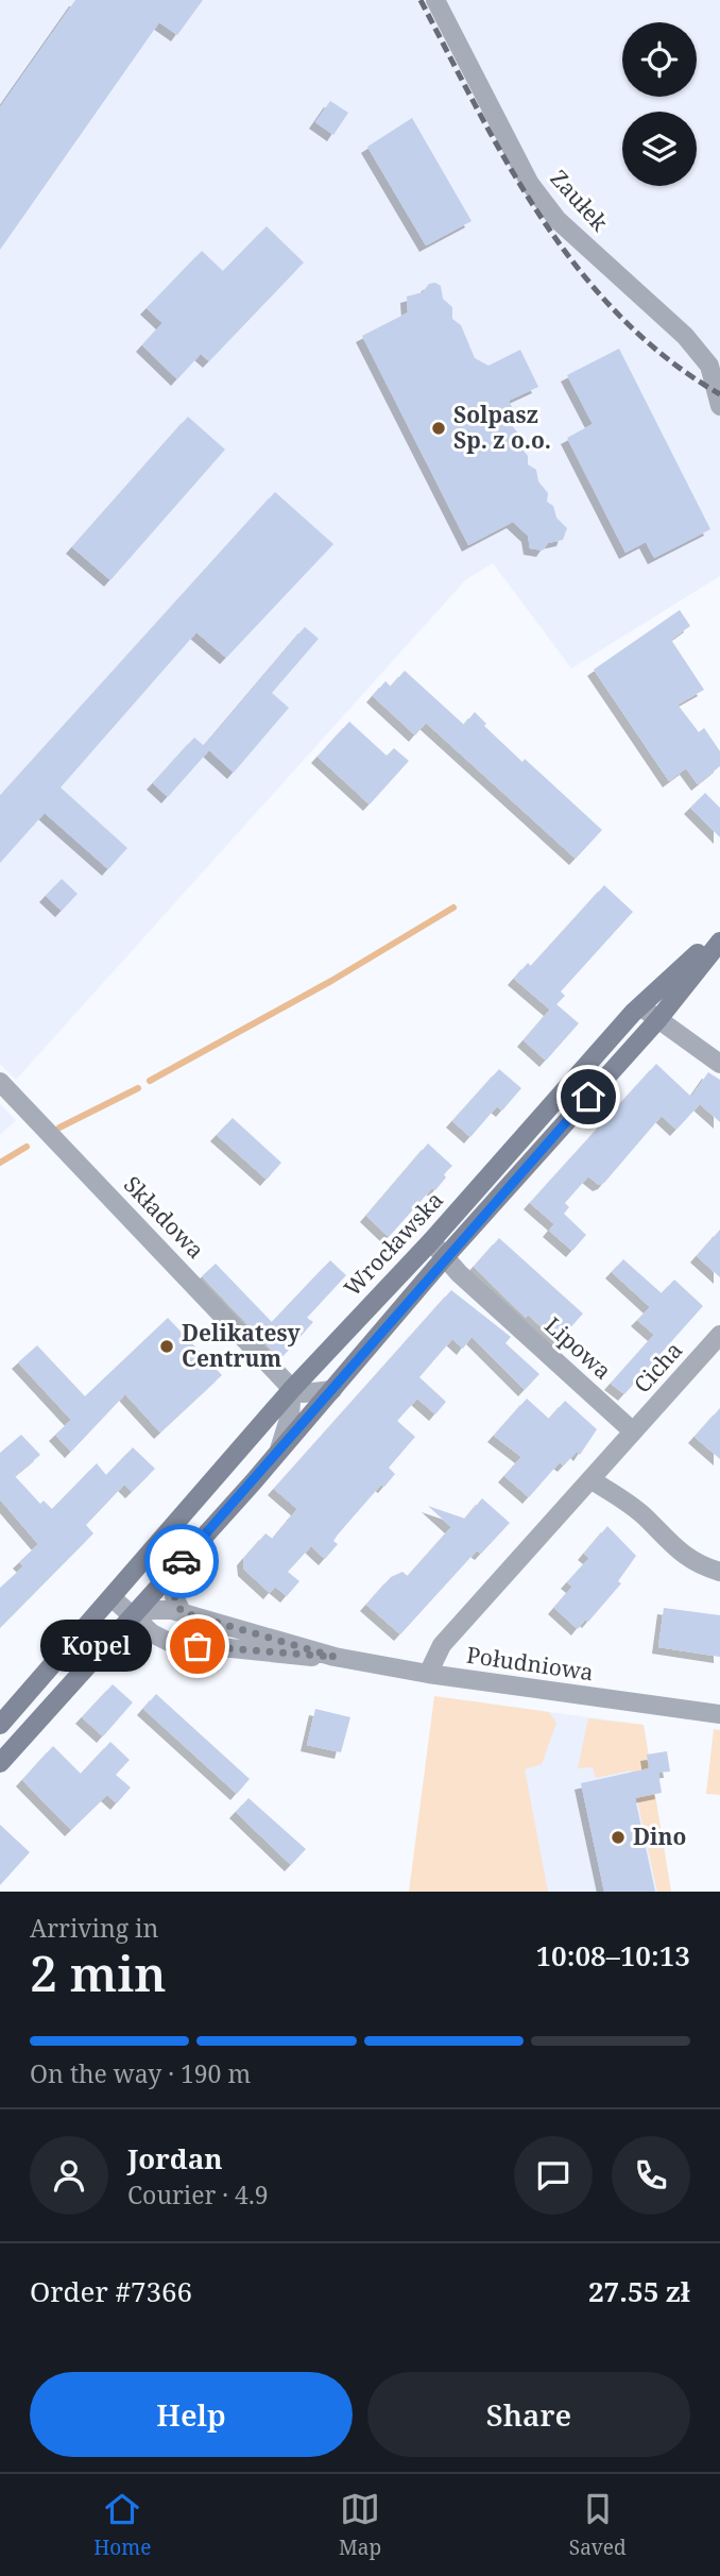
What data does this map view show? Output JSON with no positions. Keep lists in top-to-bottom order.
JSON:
{
  "streets": {
    "street": [
      "Zaułek",
      "Składowa",
      "Wrocławska",
      "Lipowa",
      "Cicha",
      "Południowa"
    ]
  },
  "crossings": [
    ["Składowa", "Wrocławska"],
    ["Wrocławska", "Lipowa"],
    ["Wrocławska", "Południowa"],
    ["Lipowa", "Cicha"]
  ],
  "places": [
    "Solpasz Sp. z o.o.",
    "Delikatesy Centrum",
    "Kopel",
    "Dino"
  ],
  "page": {
    "bubble": "Kopel",
    "heading": ["2 min", "Arriving in", "10:08–10:13"],
    "panel": [
      "Jordan",
      "Courier · 4.9",
      "Order #7366",
      "27.55 zł"
    ],
    "bar": "On the way · 190 m",
    "buttons": ["Help", "Share"],
    "tabs": ["Home", "Map", "Saved"]
  }
}
